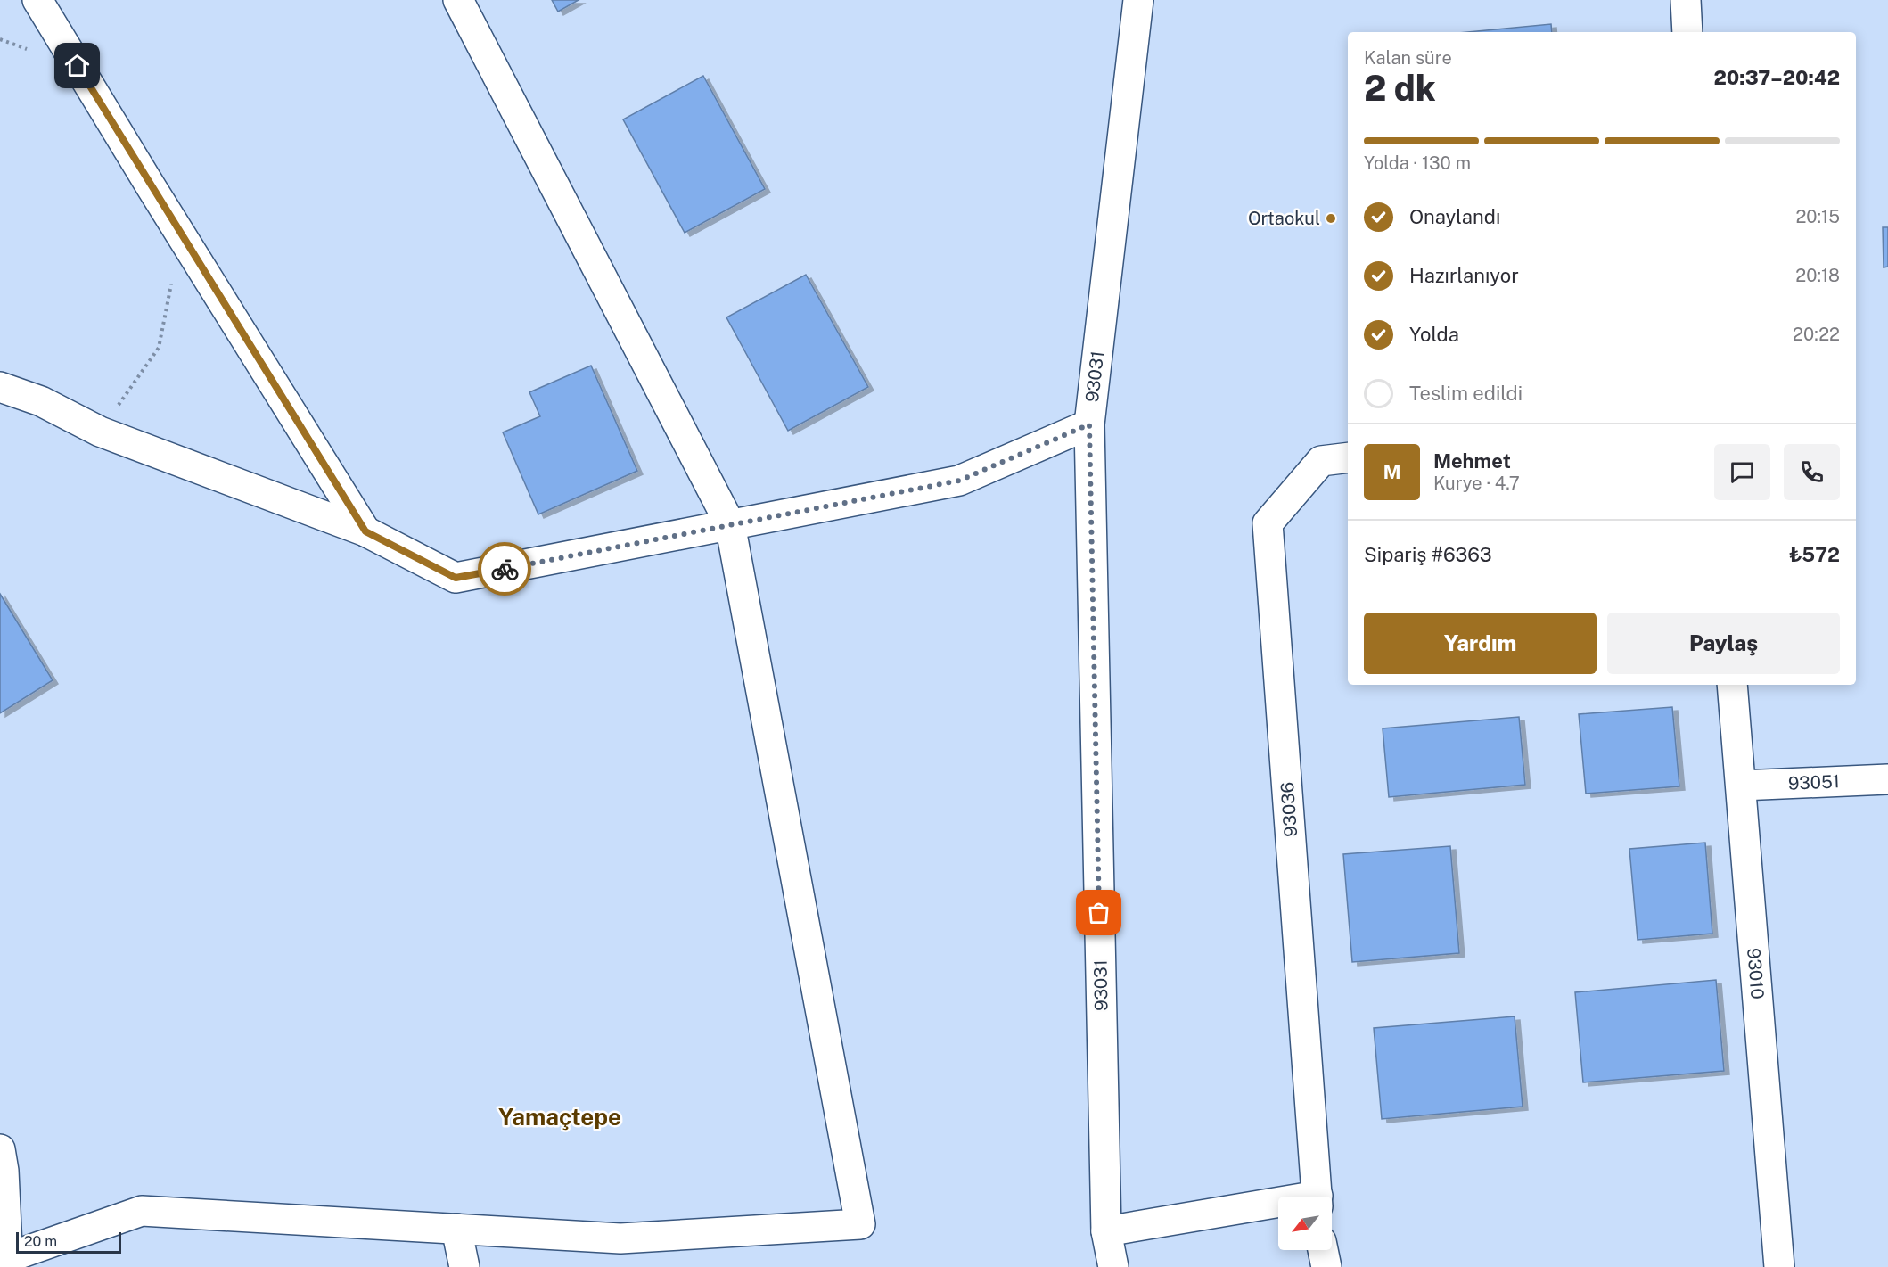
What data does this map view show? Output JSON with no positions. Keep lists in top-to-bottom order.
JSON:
{
  "streets": {
    "street": [
      "93031",
      "93051",
      "93036",
      "93010"
    ]
  },
  "crossings": [
    ["93051", "93010"]
  ],
  "districts": ["Yamaçtepe"],
  "places": ["Ortaokul"],
  "scale_bar": "20 m",
  "north": "bottom left",
  "page": {
    "heading": ["2 dk", "Kalan süre", "20:37–20:42"],
    "panel": [
      "Mehmet",
      "Kurye · 4.7",
      "Sipariş #6363",
      "₺572"
    ],
    "bar": "Yolda · 130 m",
    "list": [
      ["Onaylandı", "20:15"],
      ["Hazırlanıyor", "20:18"],
      ["Yolda", "20:22"],
      "Teslim edildi"
    ],
    "round": "M",
    "buttons": ["Yardım", "Paylaş"],
    "scale": "20 m"
  }
}
